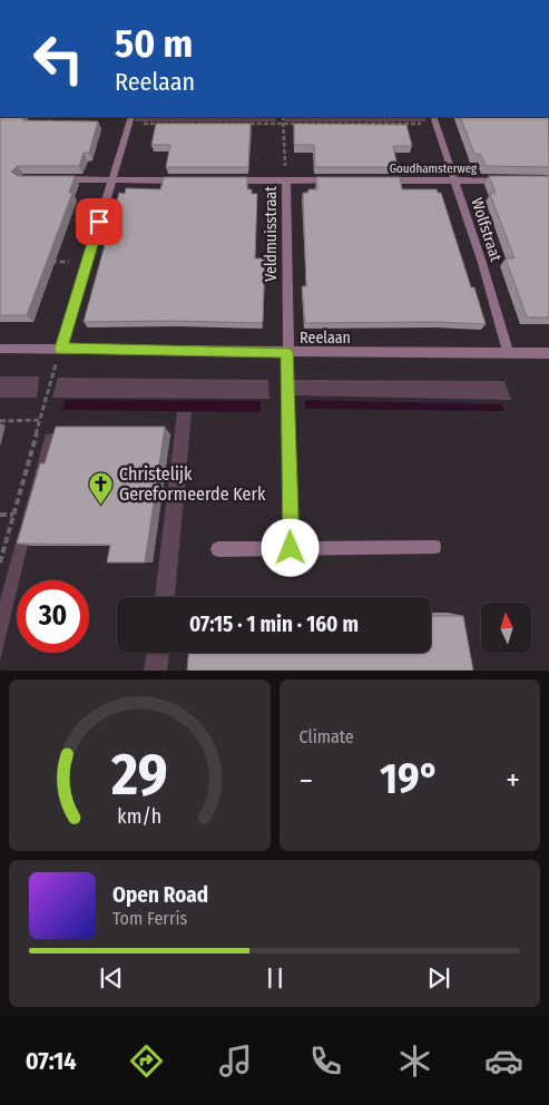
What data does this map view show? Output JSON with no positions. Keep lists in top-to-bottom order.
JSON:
{
  "streets": {
    "street": [
      "Goudhamsterweg",
      "Wolfstraat",
      "Veldmuisstraat",
      "Reelaan"
    ]
  },
  "crossings": [
    ["Goudhamsterweg", "Wolfstraat"],
    ["Wolfstraat", "Reelaan"],
    ["Veldmuisstraat", "Reelaan"]
  ],
  "places": {
    "church": ["Christelijk Gereformeerde Kerk"]
  },
  "north": "top",
  "page": {
    "turn": ["50 m", "Reelaan"],
    "limit": "30",
    "trip": "07:15 · 1 min · 160 m",
    "tile": "Climate",
    "heat": ["−", "19°", "+"],
    "song": ["Open Road", "Tom Ferris"],
    "tabs": "07:14",
    "gauge": ["29", "km/h"]
  }
}
